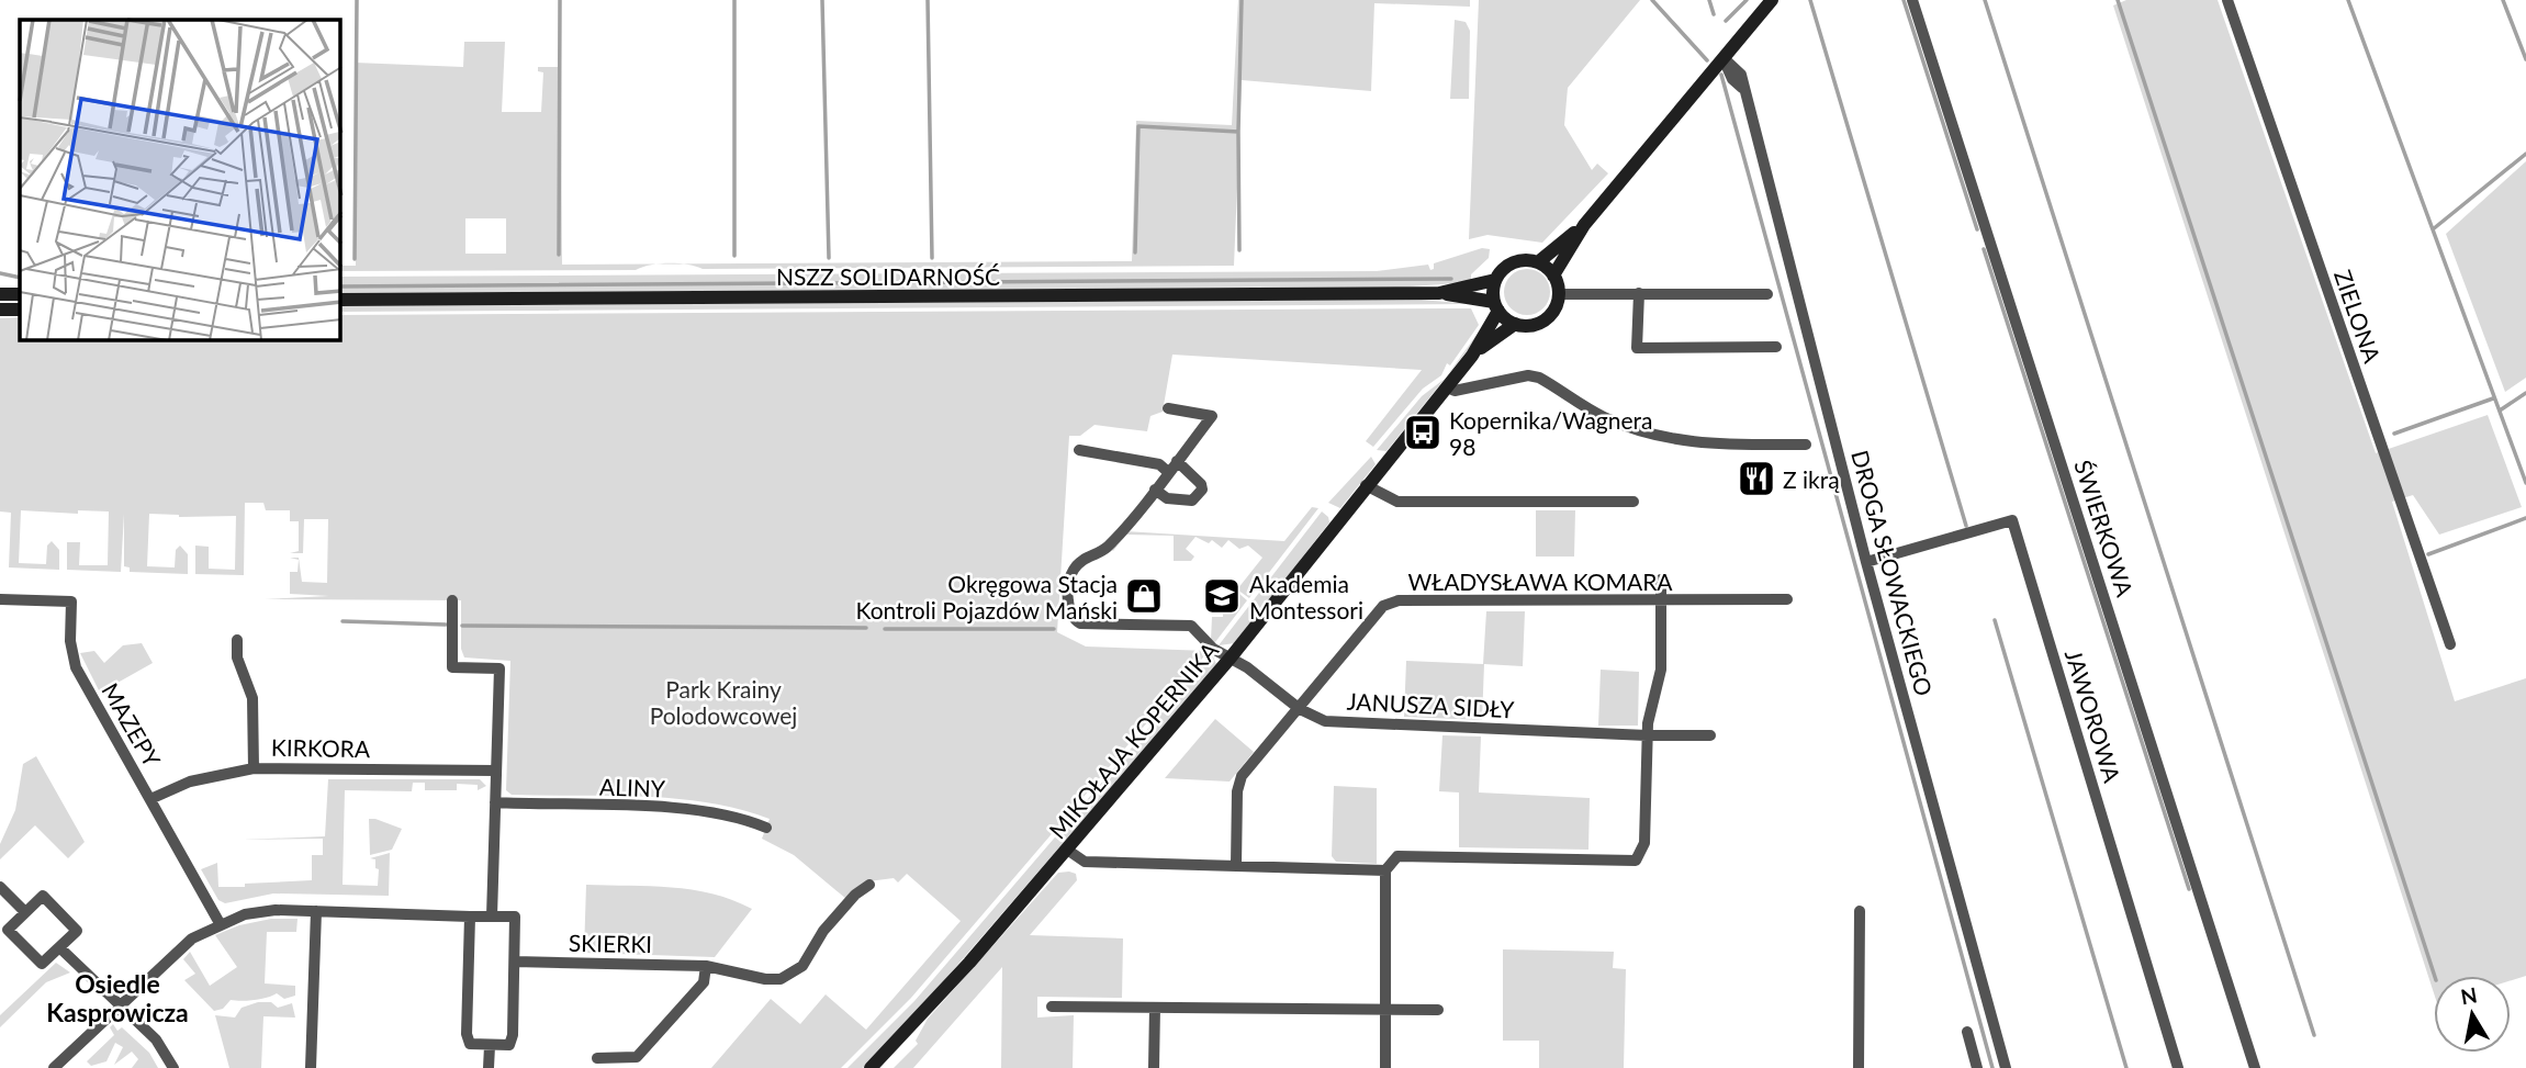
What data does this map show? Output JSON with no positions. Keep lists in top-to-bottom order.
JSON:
{
  "streets": {
    "main road": ["NSZZ SOLIDARNOŚĆ", "MIKOŁAJA KOPERNIKA"],
    "street": [
      "ZIELONA",
      "ŚWIERKOWA",
      "DROGA SŁOWACKIEGO",
      "WŁADYSŁAWA KOMARA",
      "JANUSZA SIDŁY",
      "JAWOROWA",
      "MAZEPY",
      "KIRKORA",
      "ALINY",
      "SKIERKI"
    ]
  },
  "crossings": [
    ["NSZZ SOLIDARNOŚĆ", "MIKOŁAJA KOPERNIKA"],
    ["DROGA SŁOWACKIEGO", "JAWOROWA"],
    ["WŁADYSŁAWA KOMARA", "JANUSZA SIDŁY"],
    ["JANUSZA SIDŁY", "MIKOŁAJA KOPERNIKA"],
    ["MAZEPY", "KIRKORA"]
  ],
  "districts": ["Osiedle Kasprowicza"],
  "parks": ["Park Krainy Polodowcowej"],
  "places": {
    "bus stop": ["Kopernika/Wagnera 98"],
    "restaurant": ["Z ikrą"],
    "shop": ["Okręgowa Stacja Kontroli Pojazdów Mański"],
    "school or university": ["Akademia Montessori"]
  },
  "north": "top"
}
